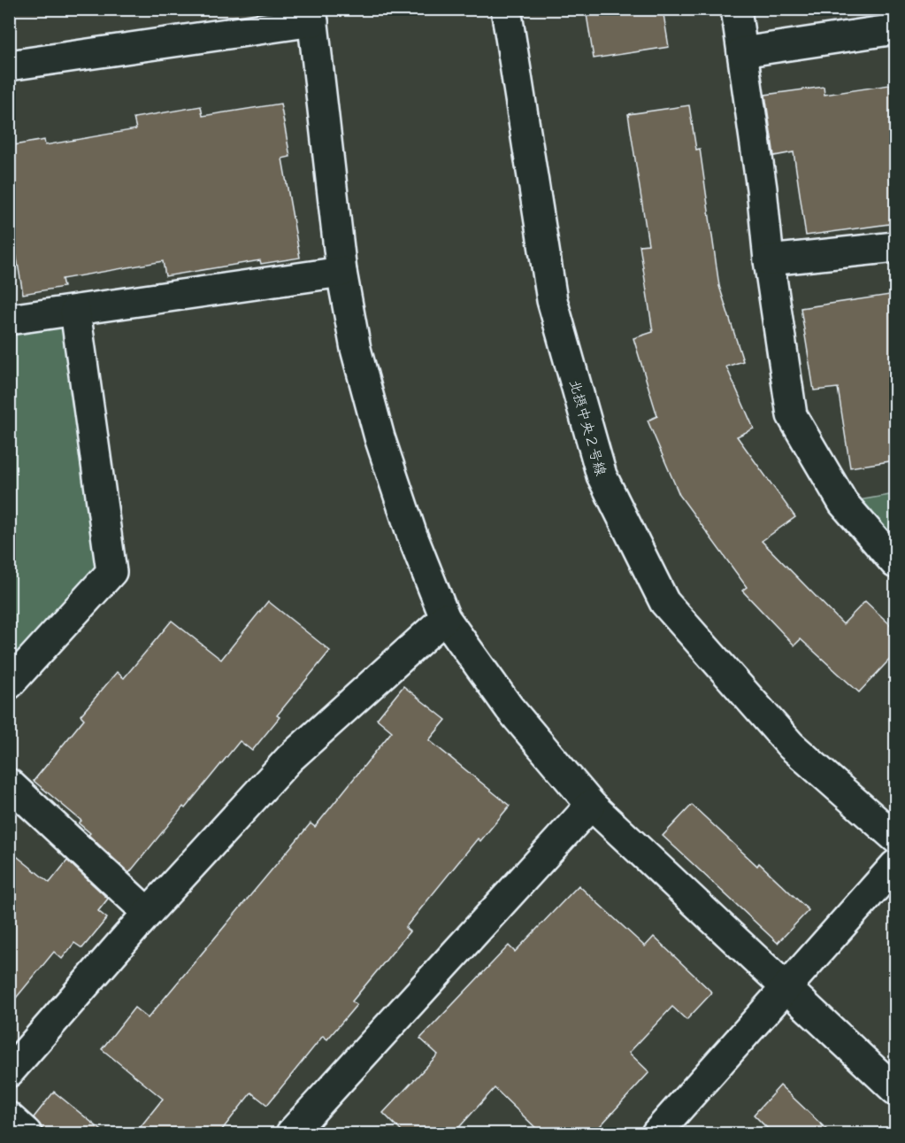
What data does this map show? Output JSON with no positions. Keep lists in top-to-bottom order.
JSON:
{
  "streets": {
    "street": ["北摂中央２号線"]
  }
}
